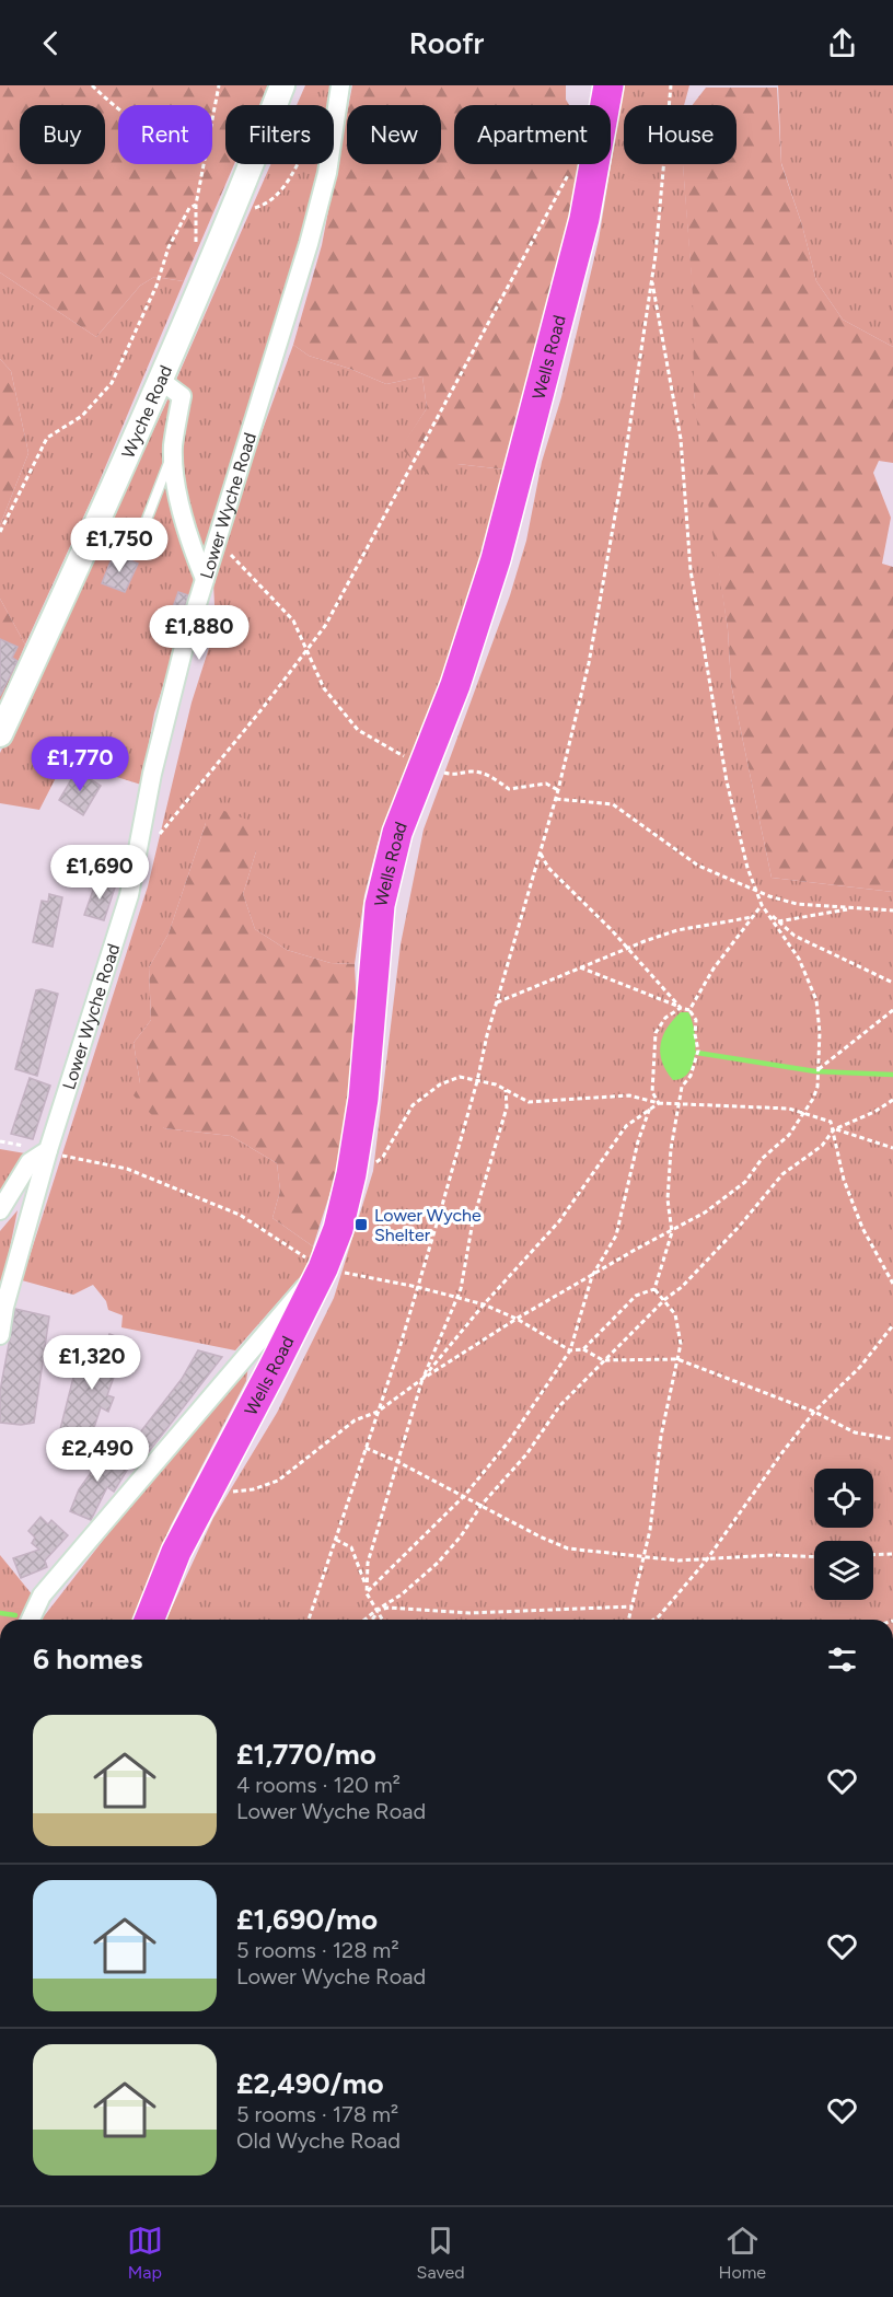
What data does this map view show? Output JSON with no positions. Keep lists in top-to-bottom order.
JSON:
{
  "streets": {
    "highway": ["Wells Road"],
    "main road": ["Wyche Road"],
    "street": ["Lower Wyche Road"]
  },
  "places": {
    "transit": ["Lower Wyche Shelter"]
  },
  "page": {
    "header": "Roofr",
    "chip": [
      "Buy",
      "Rent",
      "Filters",
      "New",
      "Apartment",
      "House"
    ],
    "price": [
      "£1,750",
      "£1,880",
      "£1,770",
      "£1,690",
      "£1,320",
      "£2,490"
    ],
    "heading": "6 homes",
    "list": [
      {
        "name": "£1,770/mo",
        "note": "4 rooms · 120 m² · Lower Wyche Road"
      },
      {
        "name": "£1,690/mo",
        "note": "5 rooms · 128 m² · Lower Wyche Road"
      },
      {
        "name": "£2,490/mo",
        "note": "5 rooms · 178 m² · Old Wyche Road"
      }
    ],
    "tabs": ["Map", "Saved", "Home"]
  }
}
